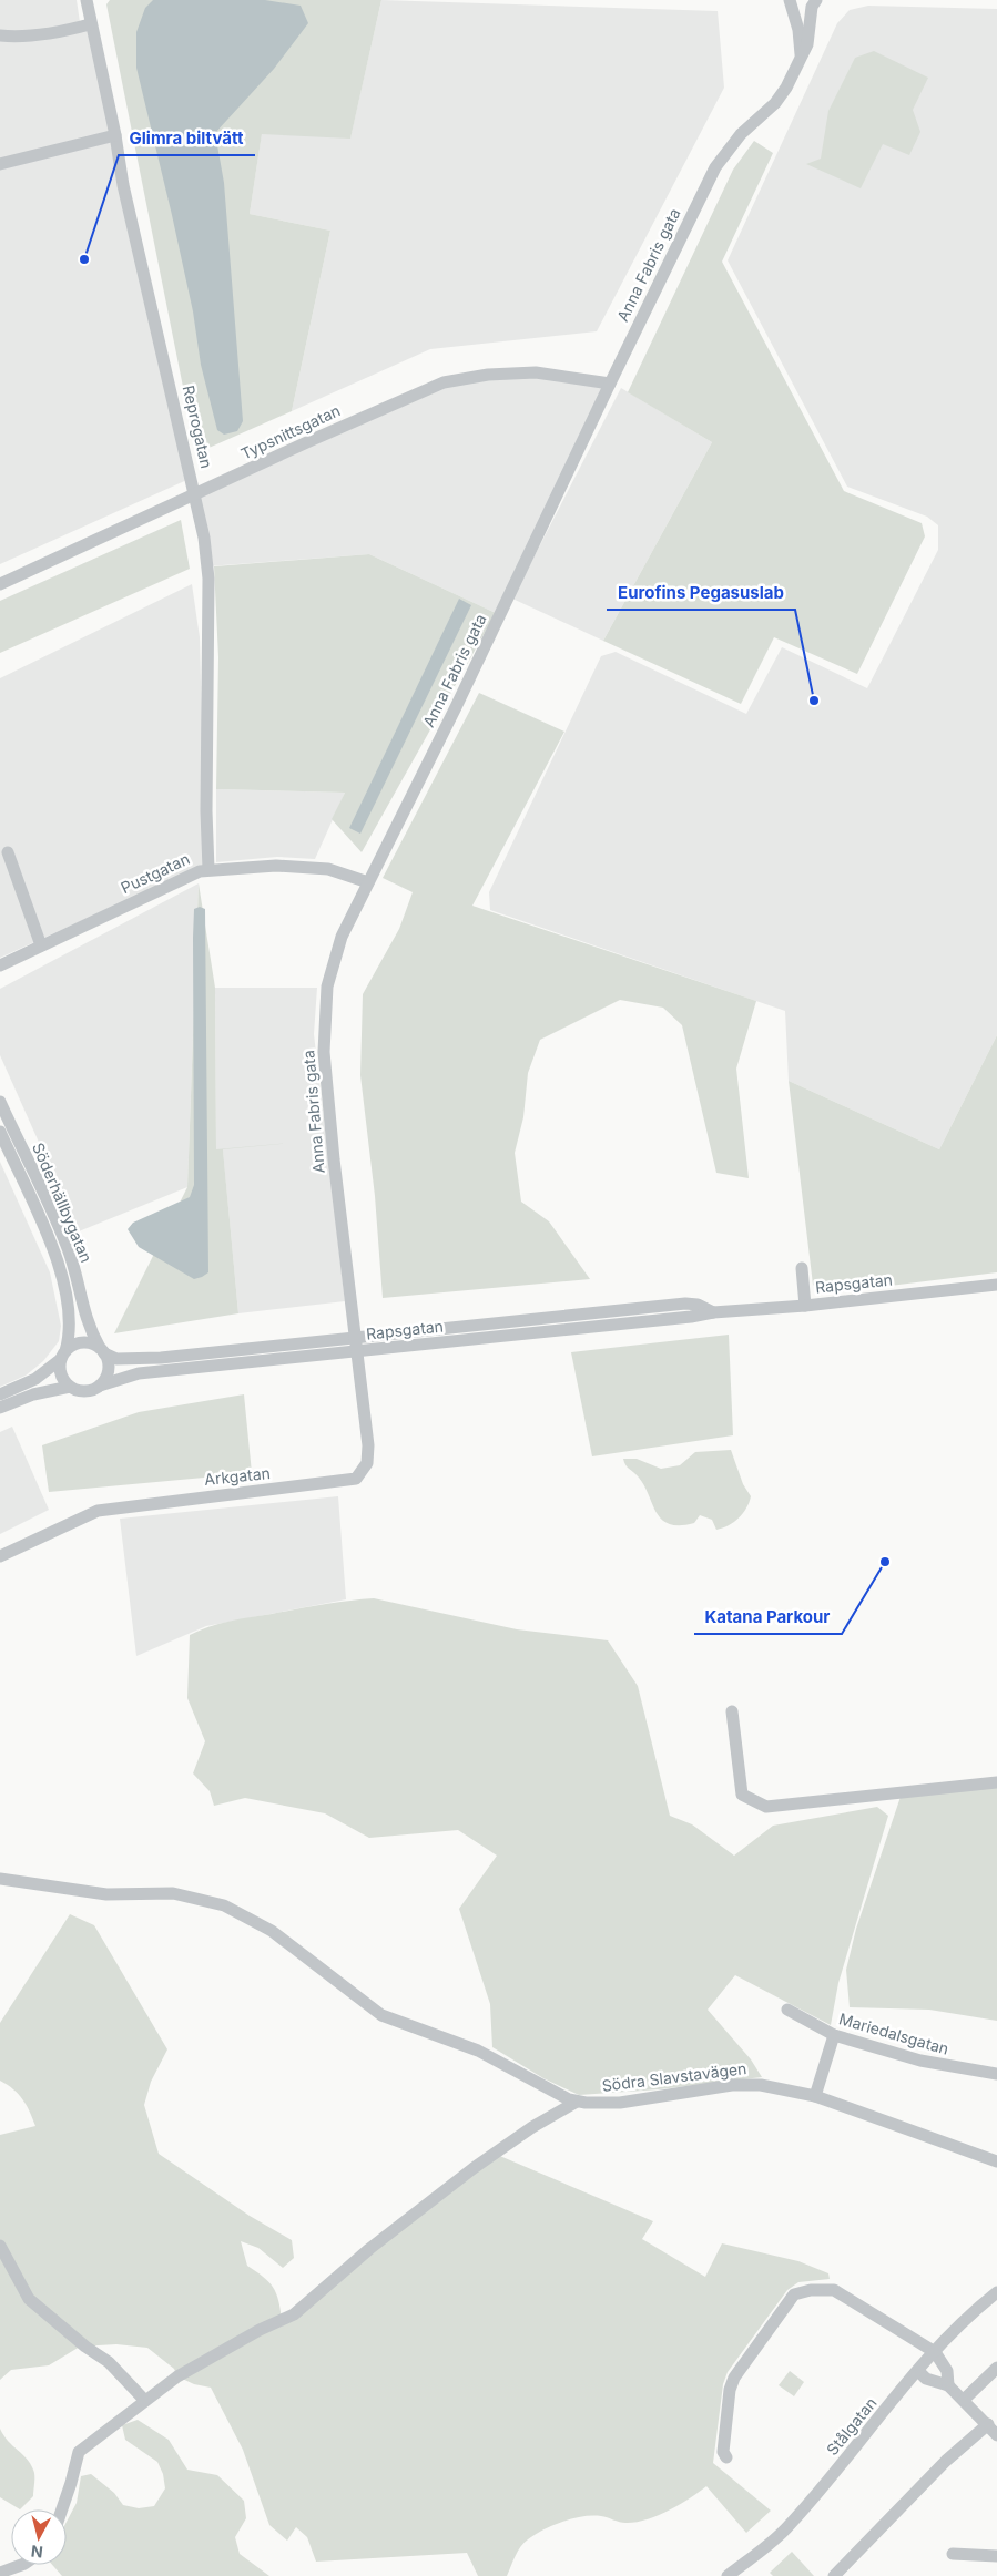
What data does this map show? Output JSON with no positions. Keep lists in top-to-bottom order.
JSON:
{
  "streets": {
    "street": [
      "Anna Fabris gata",
      "Reprogatan",
      "Typsnittsgatan",
      "Pustgatan",
      "Söderhällbygatan",
      "Rapsgatan",
      "Arkgatan",
      "Mariedalsgatan",
      "Södra Slavstavägen",
      "Stålgatan"
    ]
  },
  "crossings": [
    ["Anna Fabris gata", "Typsnittsgatan"],
    ["Anna Fabris gata", "Pustgatan"],
    ["Anna Fabris gata", "Rapsgatan"],
    ["Anna Fabris gata", "Arkgatan"],
    ["Reprogatan", "Typsnittsgatan"],
    ["Reprogatan", "Pustgatan"],
    ["Söderhällbygatan", "Rapsgatan"],
    ["Rapsgatan", "Arkgatan"]
  ],
  "places": ["Glimra biltvätt", "Eurofins Pegasuslab", "Katana Parkour"],
  "north": "bottom"
}
